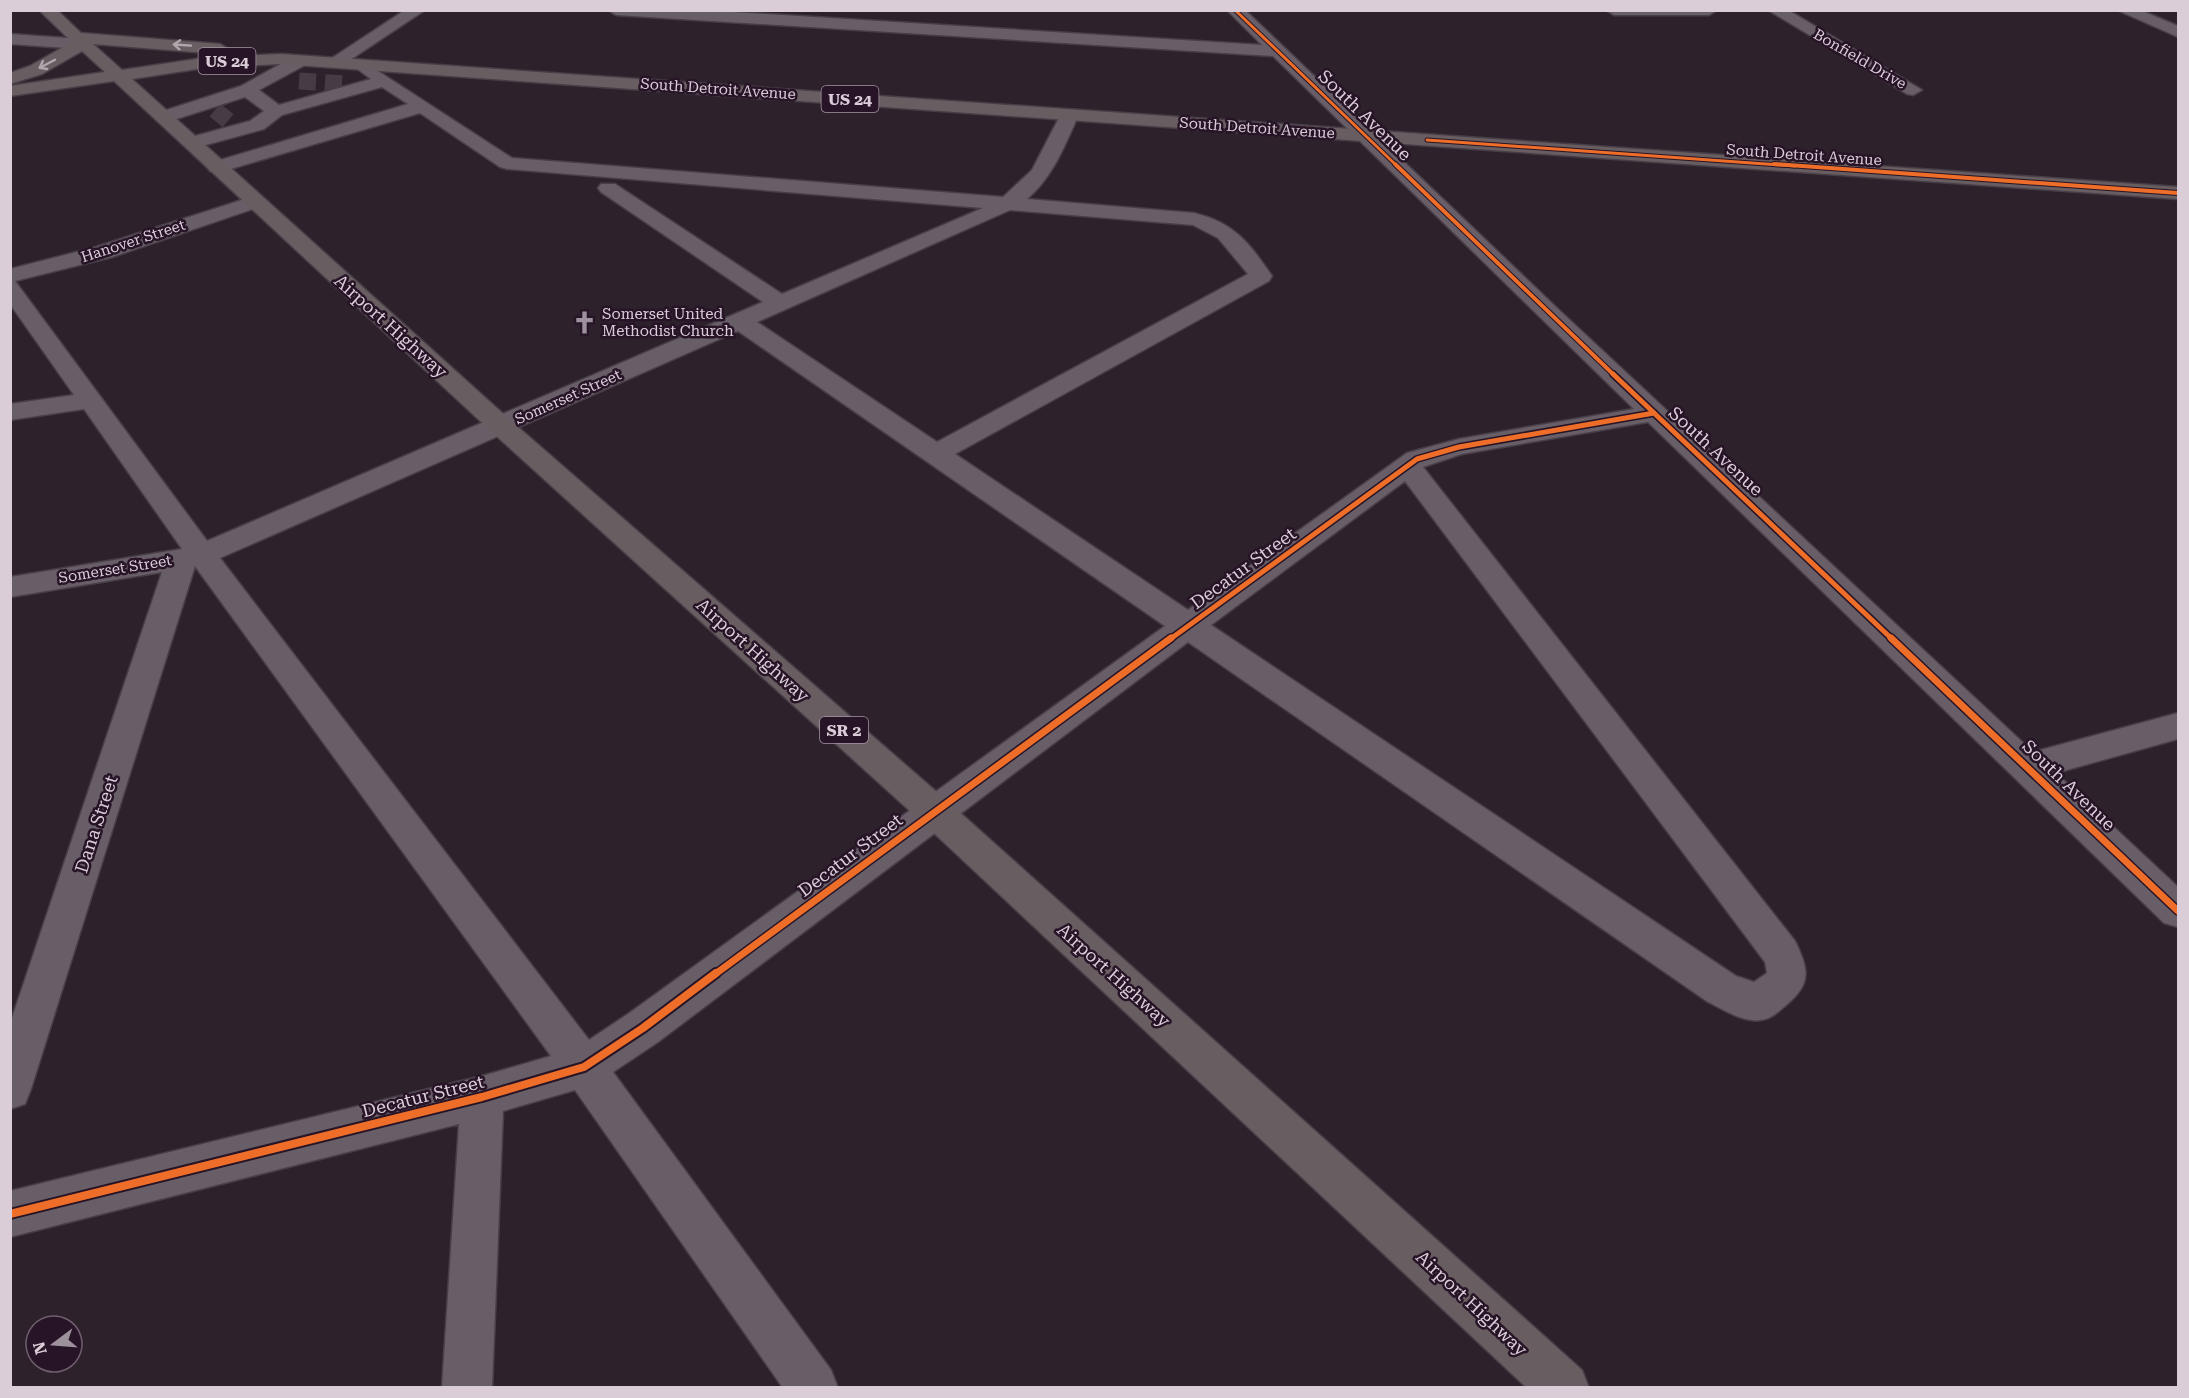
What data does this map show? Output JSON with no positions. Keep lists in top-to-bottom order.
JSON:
{
  "streets": {
    "main road": [
      "US 24",
      "South Detroit Avenue",
      "Airport Highway",
      "SR 2"
    ],
    "street": [
      "Bonfield Drive",
      "South Avenue",
      "Hanover Street",
      "Somerset Street",
      "Decatur Street",
      "Dana Street"
    ]
  },
  "crossings": [
    ["US 24", "South Detroit Avenue"],
    ["US 24", "Airport Highway"],
    ["South Detroit Avenue", "South Avenue"],
    ["South Detroit Avenue", "Somerset Street"],
    ["South Avenue", "Decatur Street"],
    ["Hanover Street", "Airport Highway"],
    ["Airport Highway", "Somerset Street"],
    ["Airport Highway", "Decatur Street"],
    ["Somerset Street", "Dana Street"]
  ],
  "places": {
    "church": ["Somerset United Methodist Church"]
  },
  "north": "left"
}
